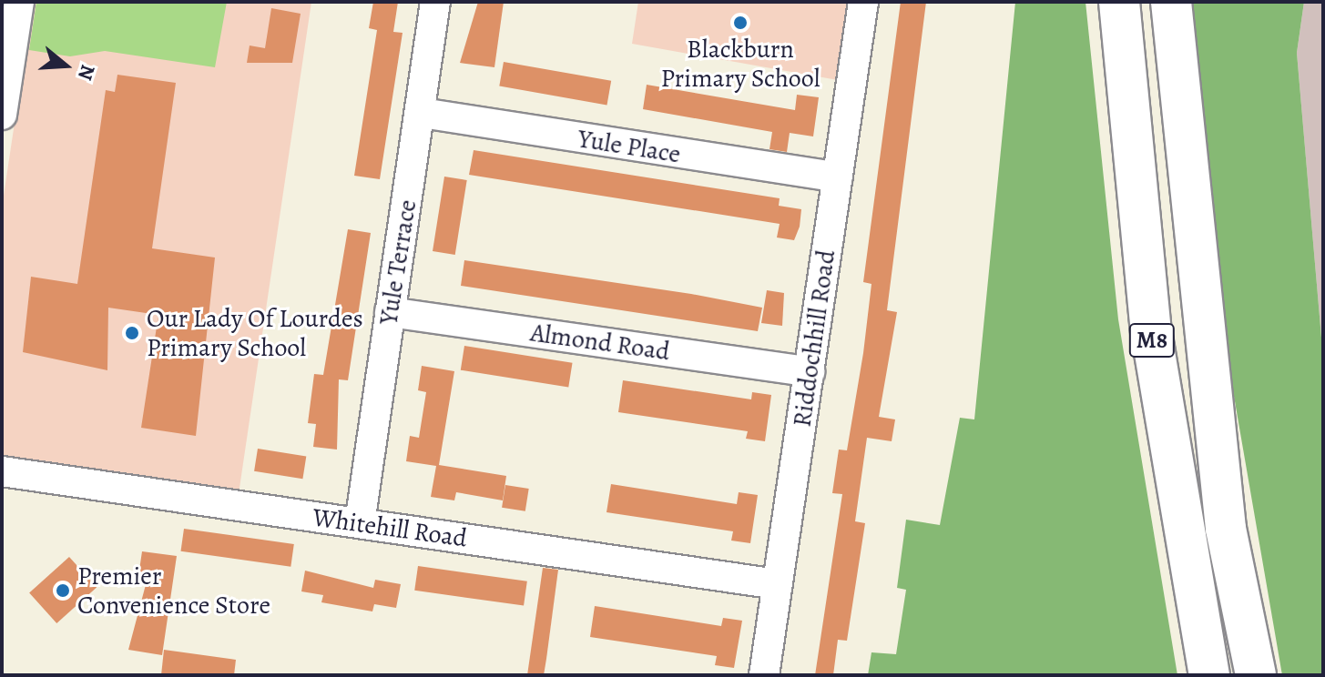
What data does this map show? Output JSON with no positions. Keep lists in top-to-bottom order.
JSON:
{
  "streets": {
    "highway": ["M8"],
    "street": [
      "Yule Place",
      "Yule Terrace",
      "Riddochhill Road",
      "Almond Road",
      "Whitehill Road"
    ]
  },
  "crossings": [
    ["Yule Place", "Yule Terrace"],
    ["Yule Place", "Riddochhill Road"],
    ["Yule Terrace", "Almond Road"],
    ["Yule Terrace", "Whitehill Road"],
    ["Riddochhill Road", "Almond Road"],
    ["Riddochhill Road", "Whitehill Road"]
  ],
  "places": ["Blackburn Primary School", "Our Lady Of Lourdes Primary School", "Premier Convenience Store"],
  "north": "right"
}
